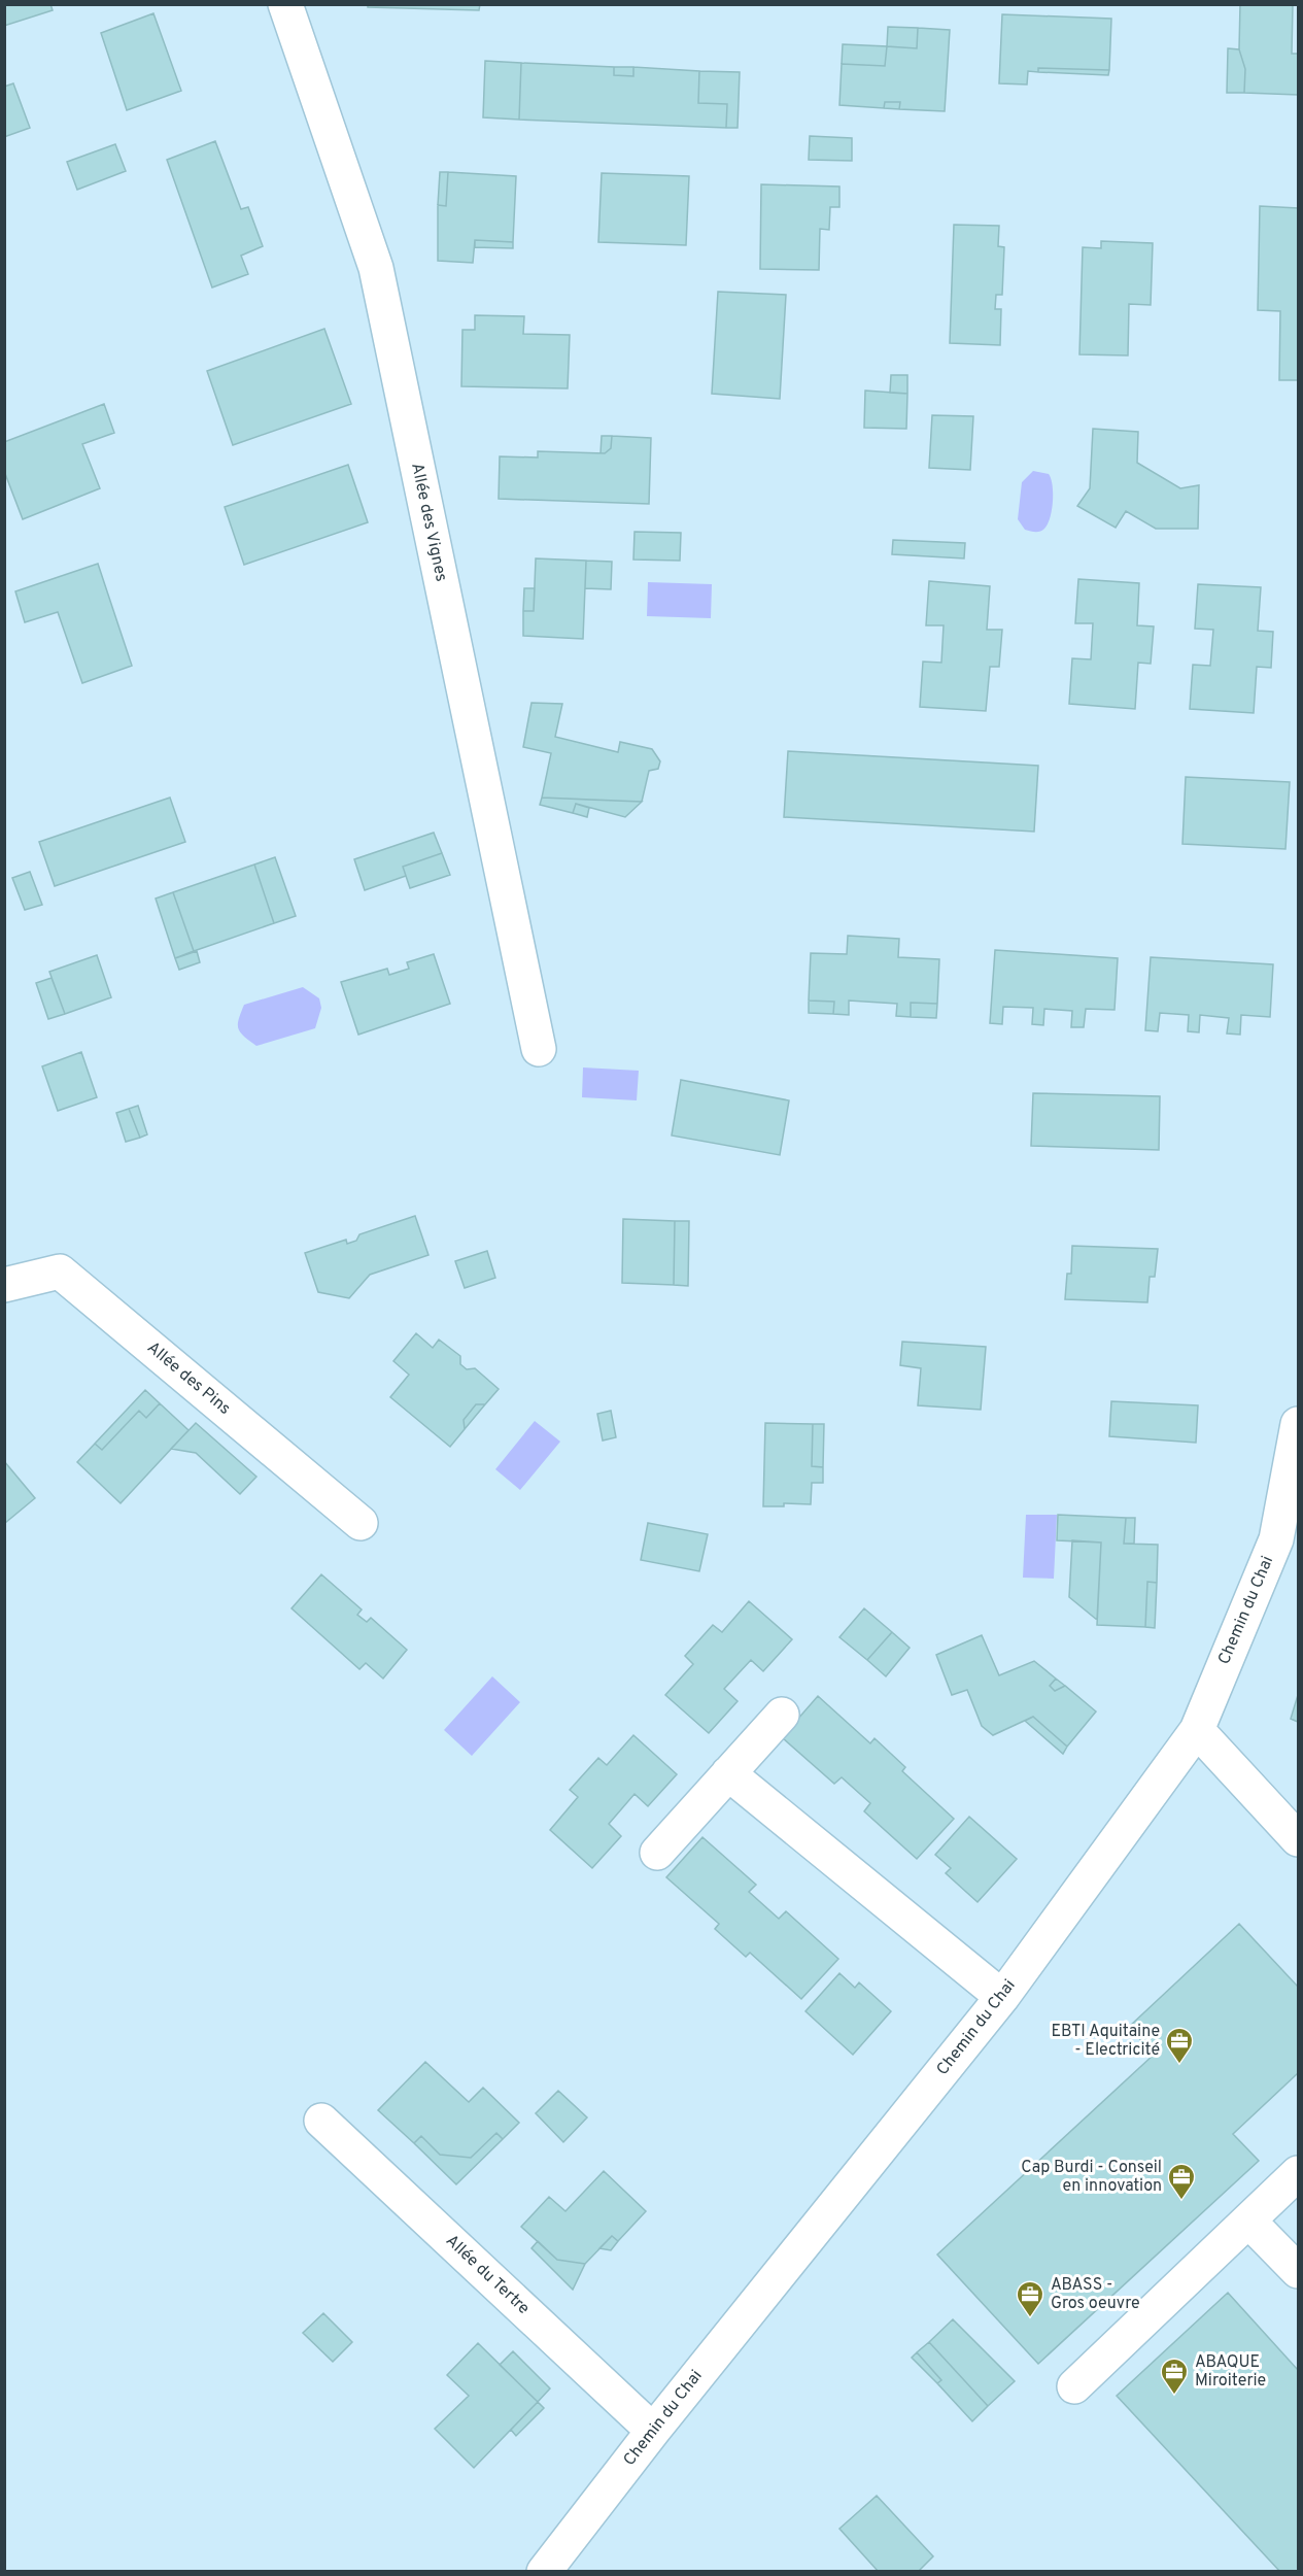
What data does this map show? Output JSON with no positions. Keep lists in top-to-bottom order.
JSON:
{
  "streets": {
    "street": [
      "Allée des Vignes",
      "Allée des Pins",
      "Chemin du Chai",
      "Allée du Tertre"
    ]
  },
  "crossings": [
    ["Chemin du Chai", "Allée du Tertre"]
  ],
  "places": {
    "office": [
      "EBTI Aquitaine - Electricité",
      "Cap Burdi - Conseil en innovation",
      "ABASS - Gros oeuvre",
      "ABAQUE Miroiterie"
    ]
  }
}
